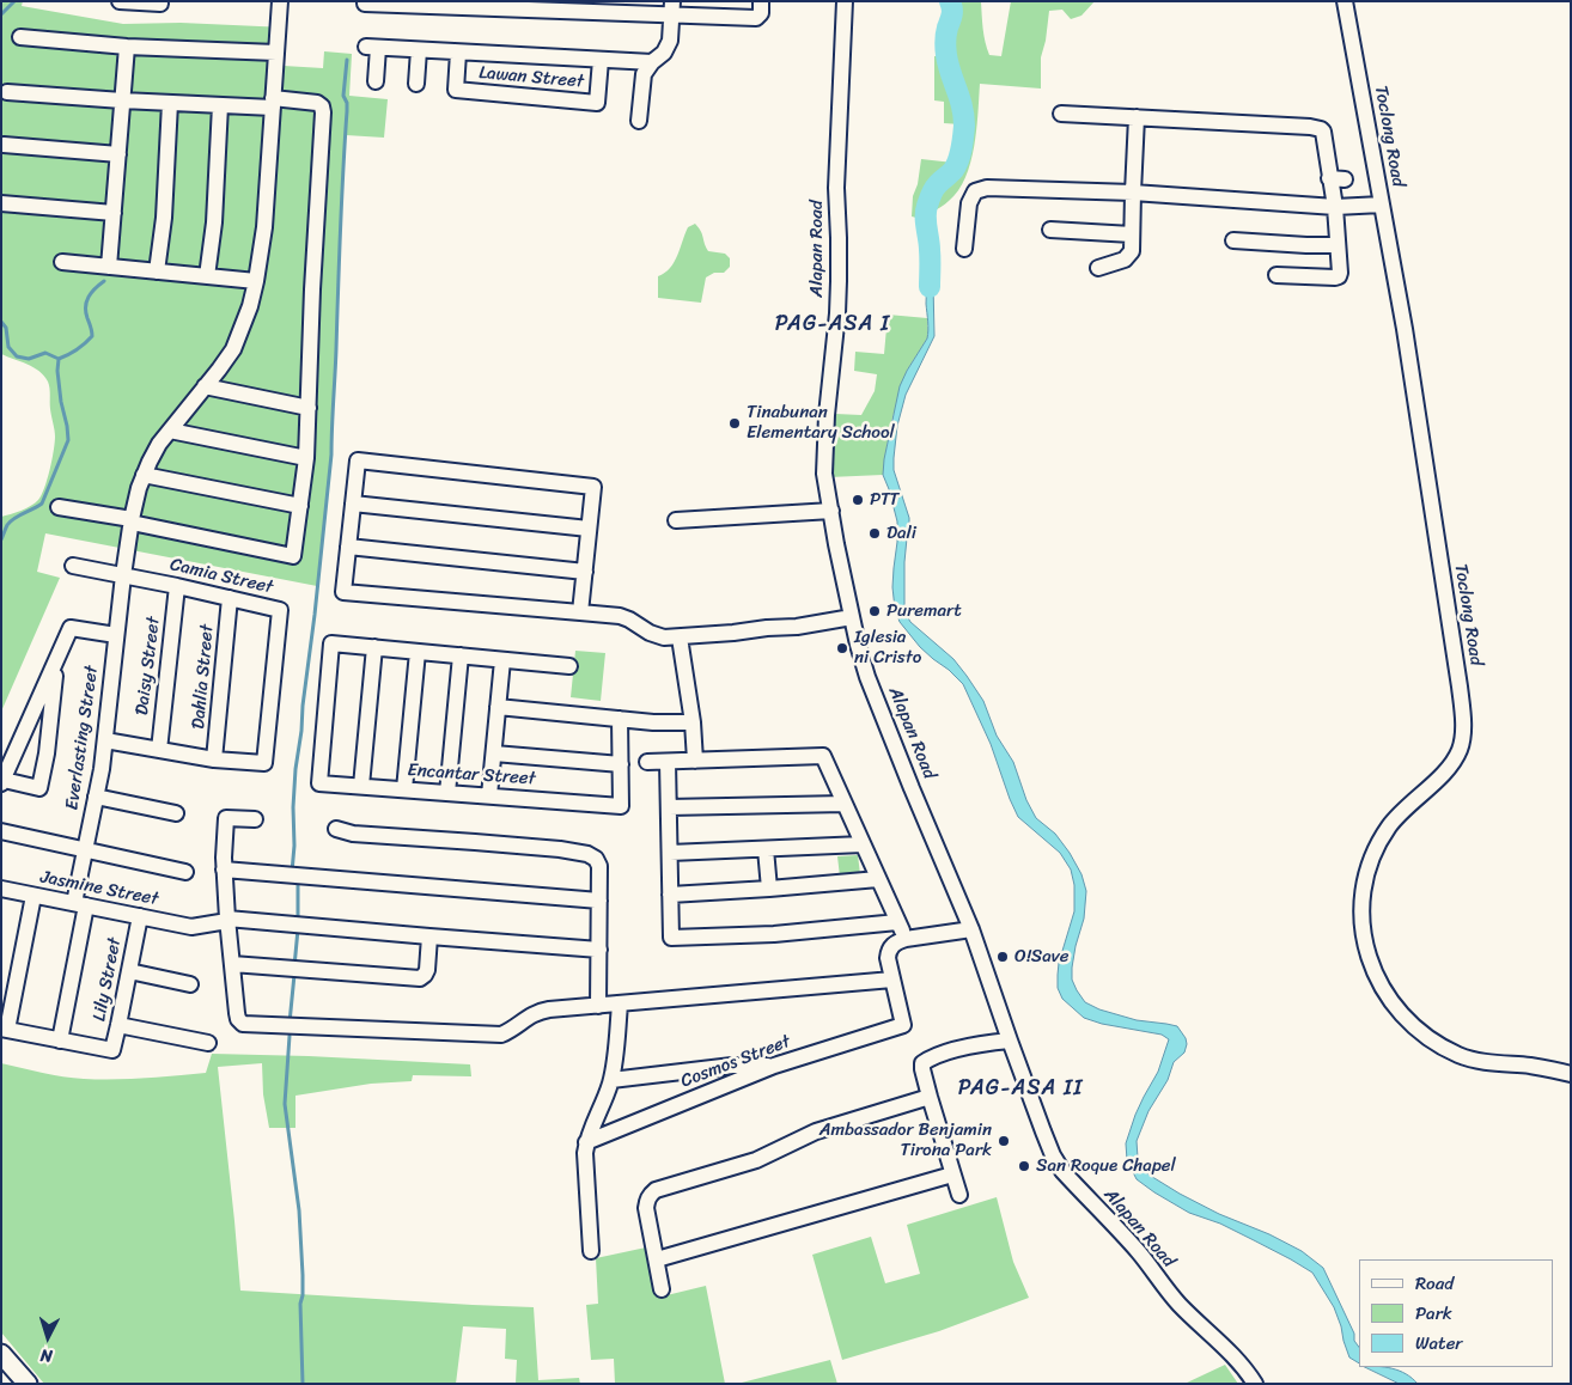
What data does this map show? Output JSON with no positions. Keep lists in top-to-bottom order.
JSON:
{
  "streets": {
    "street": [
      "Lawan Street",
      "Toclong Road",
      "Alapan Road",
      "Camia Street",
      "Daisy Street",
      "Dahlia Street",
      "Everlasting Street",
      "Encantar Street",
      "Jasmine Street",
      "Lily Street",
      "Cosmos Street"
    ]
  },
  "crossings": [
    ["Camia Street", "Daisy Street"],
    ["Camia Street", "Dahlia Street"],
    ["Camia Street", "Everlasting Street"],
    ["Everlasting Street", "Jasmine Street"],
    ["Everlasting Street", "Lily Street"],
    ["Jasmine Street", "Lily Street"]
  ],
  "districts": ["PAG-ASA I", "PAG-ASA II"],
  "places": [
    "Tinabunan Elementary School",
    "PTT",
    "Dali",
    "Puremart",
    "Iglesia ni Cristo",
    "O!Save",
    "Ambassador Benjamin Tirona Park",
    "San Roque Chapel"
  ],
  "legend": ["Road", "Park", "Water"],
  "north": "bottom"
}
